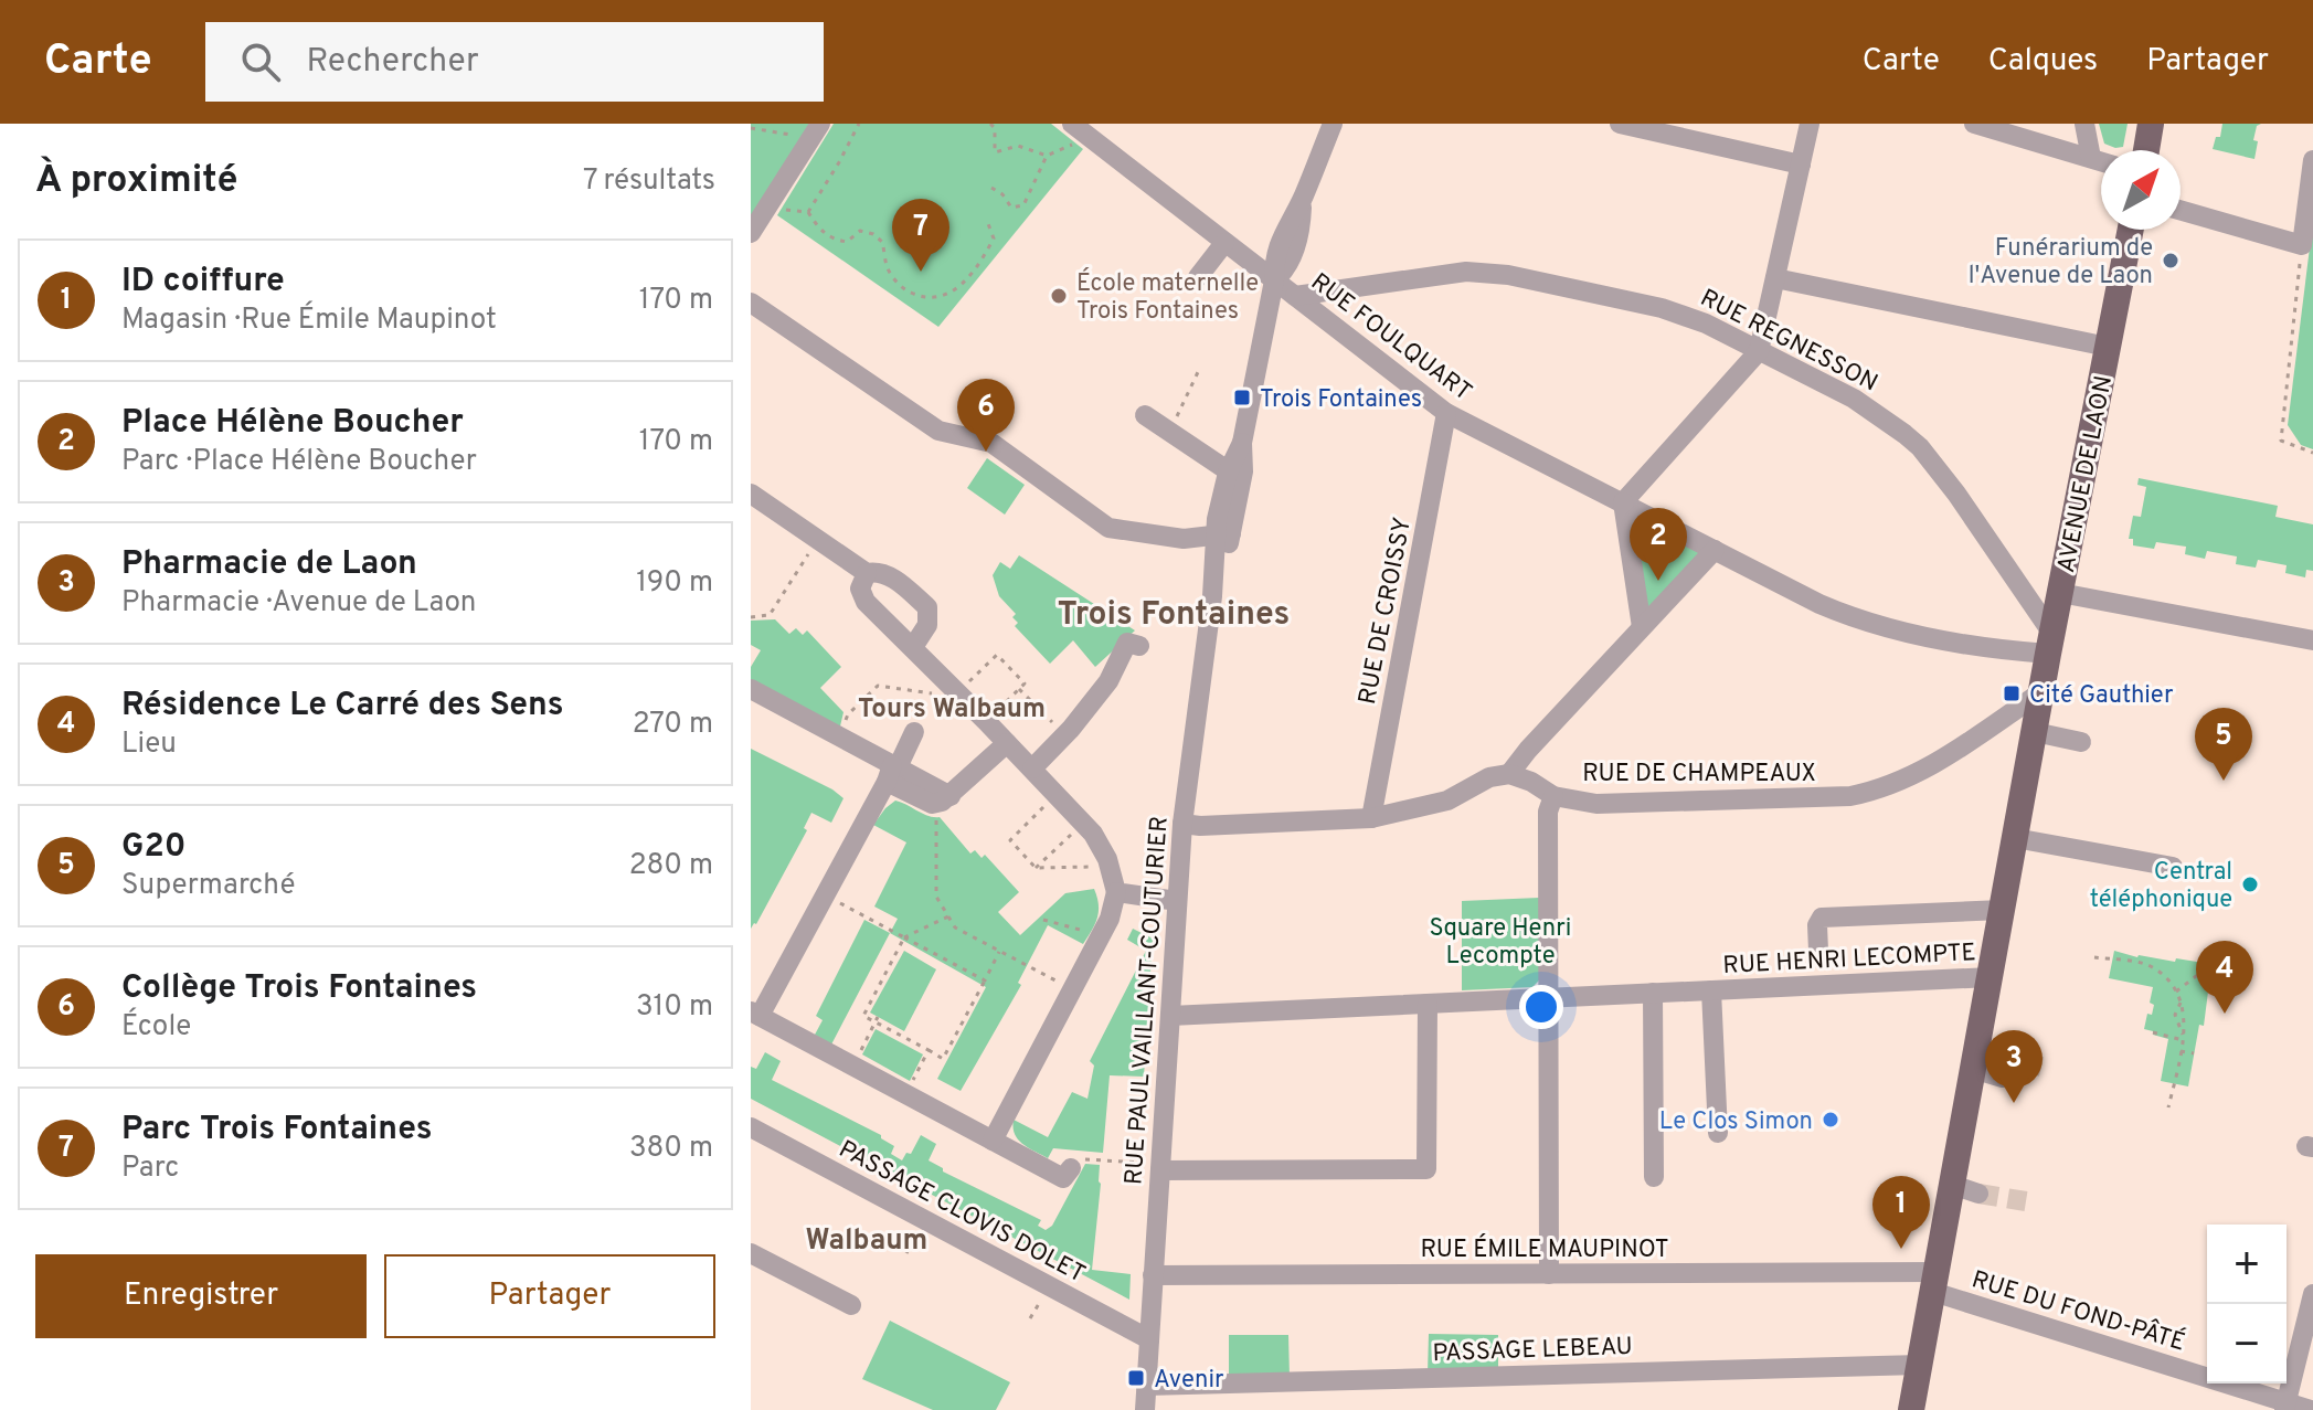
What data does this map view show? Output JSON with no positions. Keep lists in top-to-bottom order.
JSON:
{
  "streets": {
    "main road": ["AVENUE DE LAON"],
    "street": [
      "RUE FOULQUART",
      "RUE REGNESSON",
      "RUE DE CROISSY",
      "RUE DE CHAMPEAUX",
      "RUE HENRI LECOMPTE",
      "RUE PAUL VAILLANT-COUTURIER",
      "PASSAGE CLOVIS DOLET",
      "RUE ÉMILE MAUPINOT",
      "RUE DU FOND-PÂTÉ",
      "PASSAGE LEBEAU"
    ]
  },
  "crossings": [
    ["RUE FOULQUART", "RUE REGNESSON"],
    ["RUE FOULQUART", "AVENUE DE LAON"],
    ["RUE FOULQUART", "RUE DE CROISSY"],
    ["RUE FOULQUART", "RUE PAUL VAILLANT-COUTURIER"],
    ["RUE REGNESSON", "AVENUE DE LAON"],
    ["AVENUE DE LAON", "RUE DE CHAMPEAUX"],
    ["AVENUE DE LAON", "RUE HENRI LECOMPTE"],
    ["AVENUE DE LAON", "RUE ÉMILE MAUPINOT"],
    ["AVENUE DE LAON", "RUE DU FOND-PÂTÉ"],
    ["AVENUE DE LAON", "PASSAGE LEBEAU"],
    ["RUE HENRI LECOMPTE", "RUE PAUL VAILLANT-COUTURIER"],
    ["RUE PAUL VAILLANT-COUTURIER", "PASSAGE CLOVIS DOLET"],
    ["RUE PAUL VAILLANT-COUTURIER", "RUE ÉMILE MAUPINOT"],
    ["RUE PAUL VAILLANT-COUTURIER", "PASSAGE LEBEAU"],
    ["RUE ÉMILE MAUPINOT", "RUE DU FOND-PÂTÉ"]
  ],
  "districts": ["Trois Fontaines", "Tours Walbaum", "Walbaum"],
  "parks": ["Square Henri Lecompte"],
  "places": {
    "other": [
      "Funérarium de l'Avenue de Laon",
      "École maternelle Trois Fontaines",
      "Central téléphonique",
      "Le Clos Simon"
    ],
    "transit": ["Trois Fontaines", "Cité Gauthier", "Avenir"]
  },
  "north": "top right",
  "page": {
    "header": "Carte",
    "search": "Rechercher",
    "nav": ["Carte", "Calques", "Partager"],
    "heading": ["À proximité", "7 résultats"],
    "pins": [
      "7",
      "6",
      "2",
      "5",
      "4",
      "3",
      "1"
    ],
    "list": [
      {
        "mark": "1",
        "name": "ID coiffure",
        "note": "Magasin · Rue Émile Maupinot",
        "value": "170 m"
      },
      {
        "mark": "2",
        "name": "Place Hélène Boucher",
        "note": "Parc · Place Hélène Boucher",
        "value": "170 m"
      },
      {
        "mark": "3",
        "name": "Pharmacie de Laon",
        "note": "Pharmacie · Avenue de Laon",
        "value": "190 m"
      },
      {
        "mark": "4",
        "name": "Résidence Le Carré des Sens",
        "note": "Lieu",
        "value": "270 m"
      },
      {
        "mark": "5",
        "name": "G20",
        "note": "Supermarché",
        "value": "280 m"
      },
      {
        "mark": "6",
        "name": "Collège Trois Fontaines",
        "note": "École",
        "value": "310 m"
      },
      {
        "mark": "7",
        "name": "Parc Trois Fontaines",
        "note": "Parc",
        "value": "380 m"
      }
    ],
    "map_buttons": ["+", "−"],
    "buttons": ["Enregistrer", "Partager"]
  }
}
